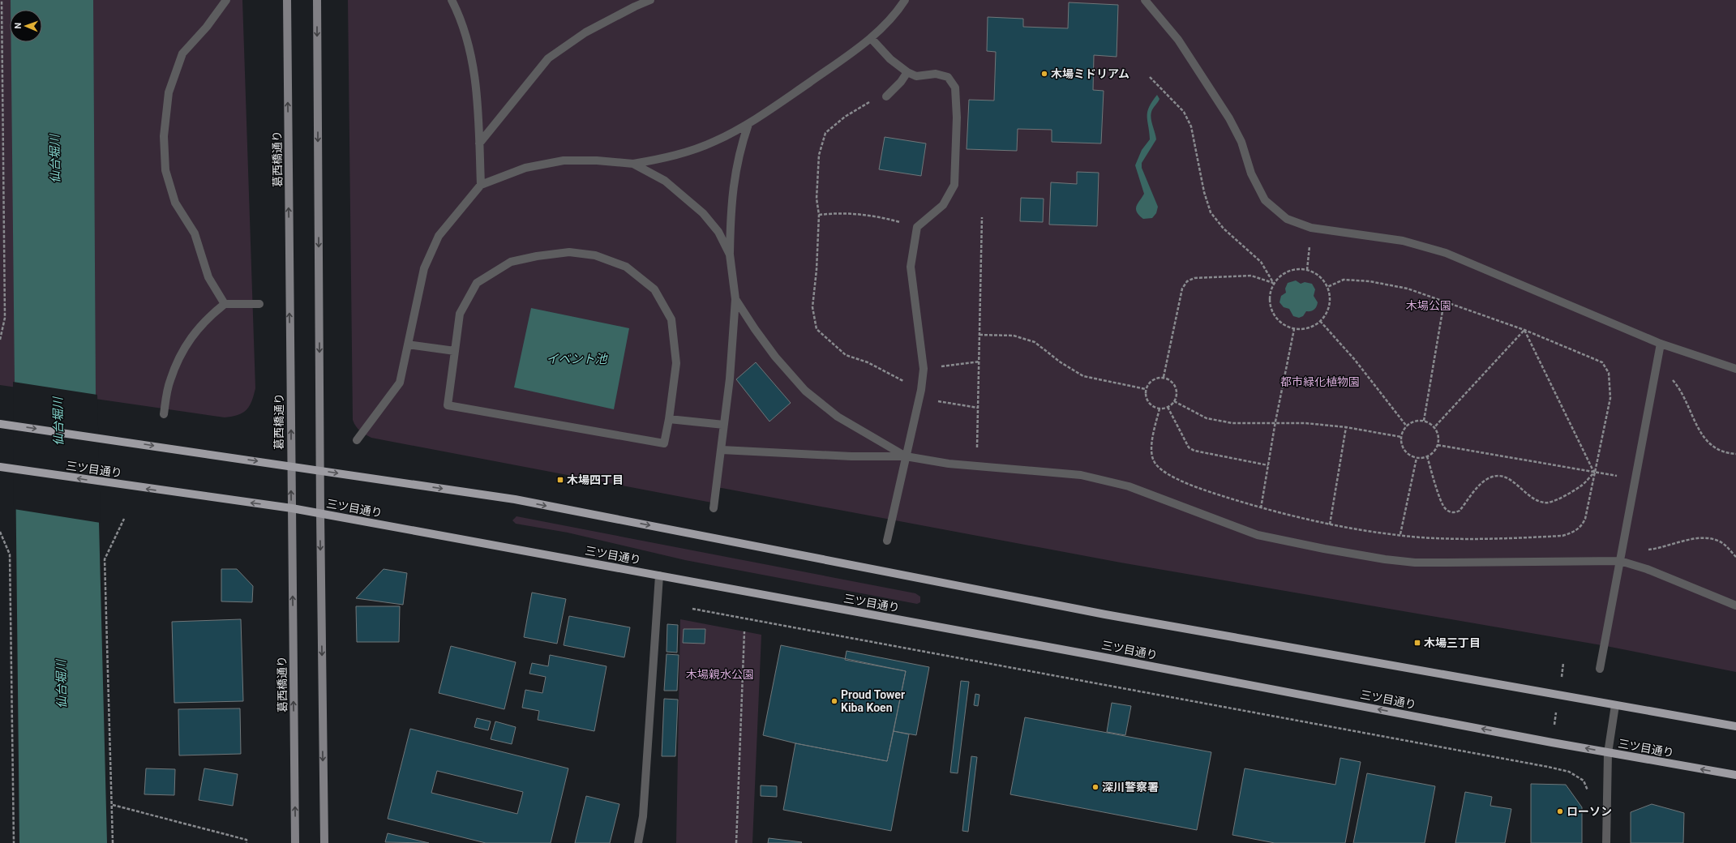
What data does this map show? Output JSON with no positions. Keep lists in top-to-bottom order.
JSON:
{
  "streets": {
    "main road": ["葛西橋通り", "三ツ目通り"]
  },
  "crossings": [
    ["葛西橋通り", "三ツ目通り"]
  ],
  "water": ["仙台堀川", "イベント池"],
  "parks": ["木場公園", "都市緑化植物園", "木場親水公園"],
  "places": {
    "other": [
      "木場ミドリアム",
      "Proud Tower Kiba Koen",
      "深川警察署",
      "ローソン"
    ],
    "transit": ["木場四丁目", "木場三丁目"]
  },
  "north": "left"
}
